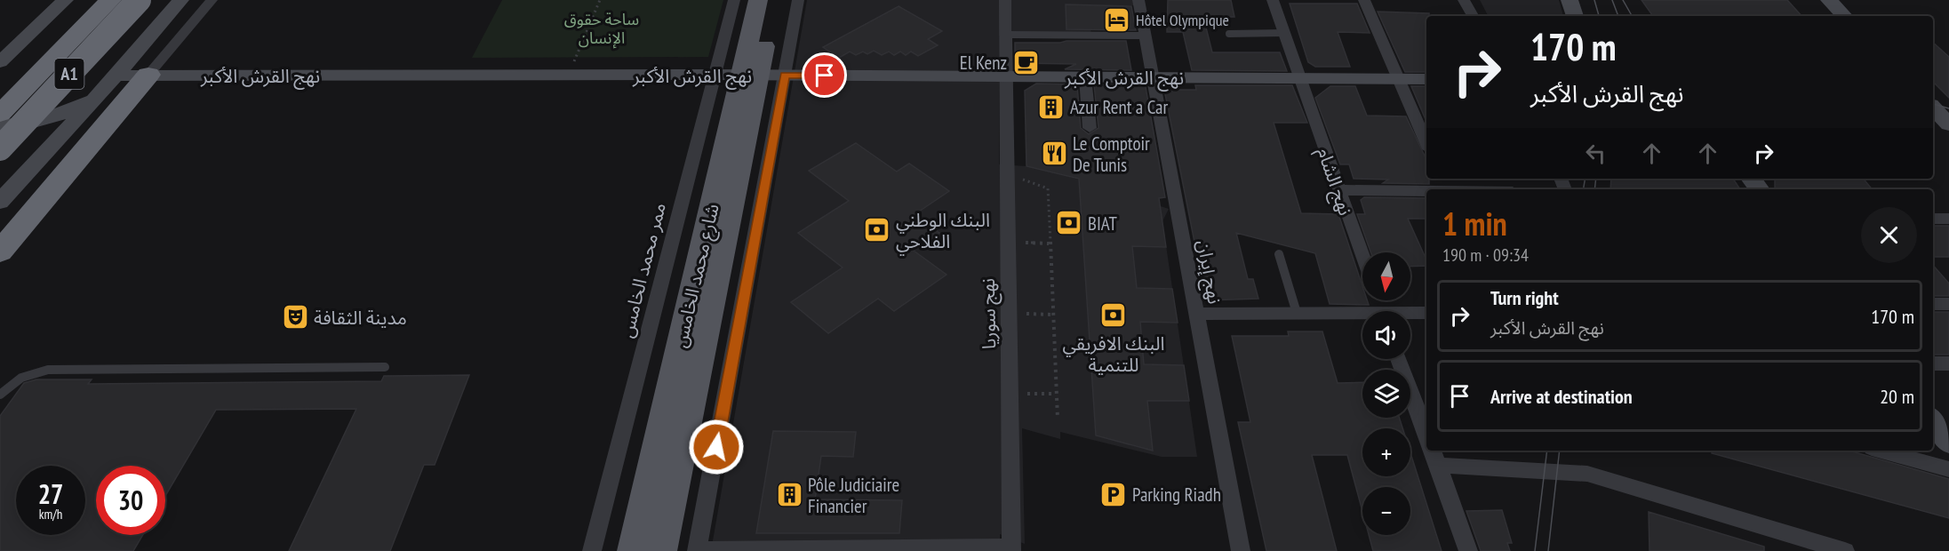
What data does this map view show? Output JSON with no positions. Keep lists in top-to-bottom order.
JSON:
{
  "streets": {
    "highway": ["A1"],
    "main road": ["نهج القرش الأكبر", "شارع محمد الخامس"],
    "street": [
      "نهج الشام",
      "ممر محمد الخامس",
      "نهج إيران",
      "نهج سوريا"
    ]
  },
  "crossings": [
    ["نهج القرش الأكبر", "نهج الشام"],
    ["نهج القرش الأكبر", "ممر محمد الخامس"],
    ["نهج القرش الأكبر", "نهج إيران"],
    ["نهج القرش الأكبر", "شارع محمد الخامس"],
    ["نهج القرش الأكبر", "نهج سوريا"]
  ],
  "parks": ["ساحة حقوق الإنسان"],
  "places": {
    "hotel": ["Hôtel Olympique"],
    "cafe": ["El Kenz"],
    "building": ["Azur Rent a Car", "Pôle Judiciaire Financier"],
    "restaurant": ["Le Comptoir De Tunis"],
    "bank": ["BIAT", "البنك الوطني الفلاحي", "البنك الافريقي للتنمية"],
    "theatre": ["مدينة الثقافة"],
    "parking": ["Parking Riadh"]
  },
  "north": "bottom",
  "page": {
    "turn": ["170 m", "نهج القرش الأكبر"],
    "heading": ["1 min", "190 m · 09:34"],
    "map_buttons": ["+", "−"],
    "list": [
      {
        "name": "Turn right",
        "note": "نهج القرش الأكبر",
        "value": "170 m"
      },
      {
        "name": "Arrive at destination",
        "value": "20 m"
      }
    ],
    "speed": "27 km/h",
    "limit": "30"
  }
}
